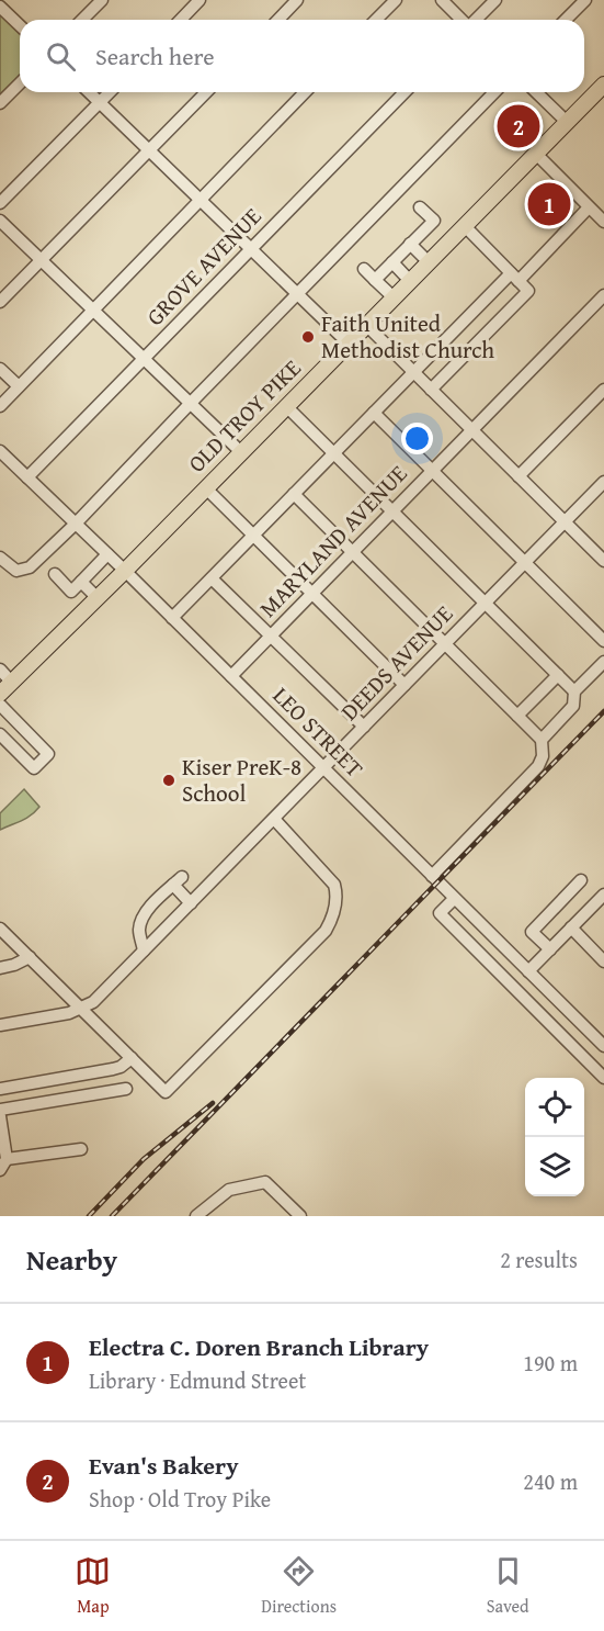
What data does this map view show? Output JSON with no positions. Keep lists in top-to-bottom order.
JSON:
{
  "streets": {
    "main road": ["OLD TROY PIKE"],
    "street": [
      "GROVE AVENUE",
      "MARYLAND AVENUE",
      "DEEDS AVENUE",
      "LEO STREET"
    ]
  },
  "crossings": [
    ["GROVE AVENUE", "LEO STREET"],
    ["OLD TROY PIKE", "LEO STREET"],
    ["MARYLAND AVENUE", "LEO STREET"],
    ["DEEDS AVENUE", "LEO STREET"]
  ],
  "places": ["Faith United Methodist Church", "Kiser PreK-8 School"],
  "page": {
    "search": "Search here",
    "pins": ["2", "1"],
    "heading": ["Nearby", "2 results"],
    "list": [
      {
        "mark": "1",
        "name": "Electra C. Doren Branch Library",
        "note": "Library · Edmund Street",
        "value": "190 m"
      },
      {
        "mark": "2",
        "name": "Evan's Bakery",
        "note": "Shop · Old Troy Pike",
        "value": "240 m"
      }
    ],
    "nav": ["Map", "Directions", "Saved"]
  }
}
